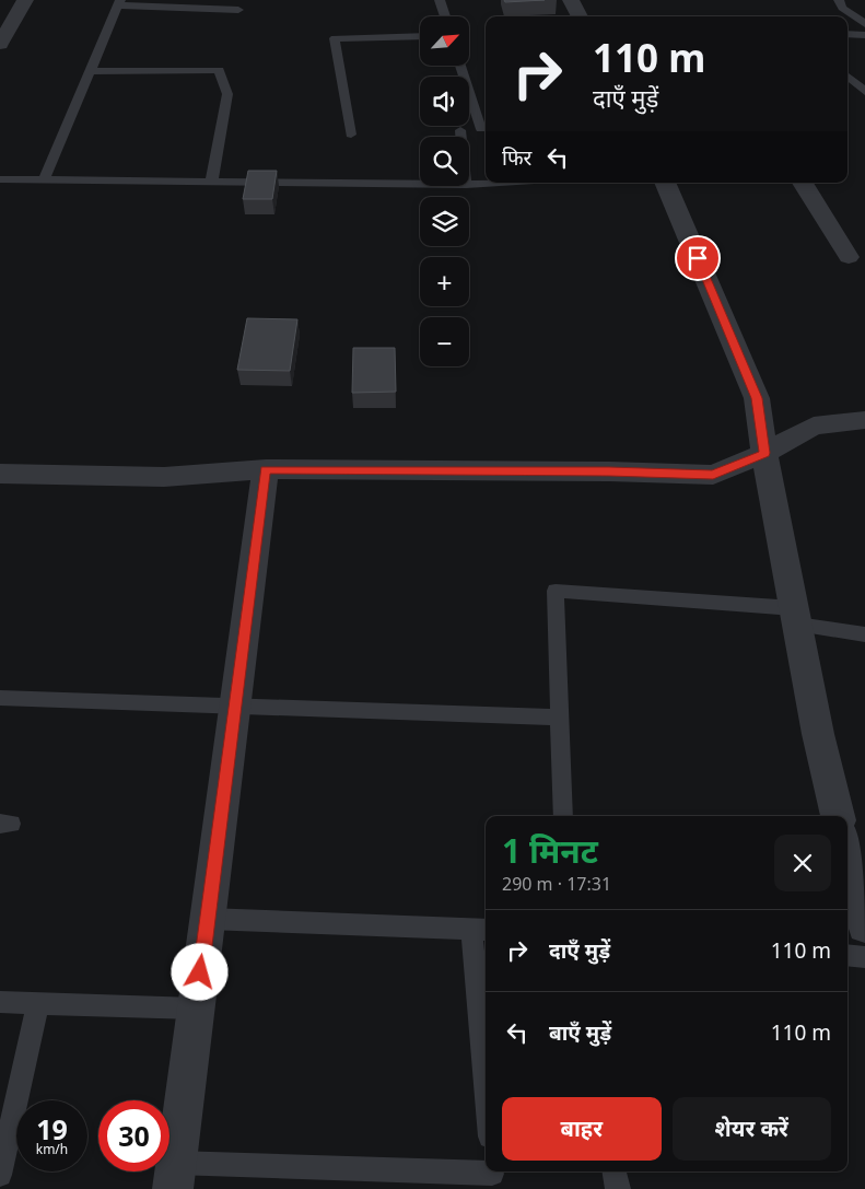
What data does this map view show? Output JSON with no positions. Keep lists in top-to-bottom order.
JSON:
{
  "north": "top right",
  "page": {
    "map_buttons": ["+", "−"],
    "turn": ["110 m", "दाएँ मुड़ें"],
    "then": "फिर",
    "heading": ["1 मिनट", "290 m · 17:31"],
    "list": [
      {
        "name": "दाएँ मुड़ें",
        "value": "110 m"
      },
      {
        "name": "बाएँ मुड़ें",
        "value": "110 m"
      }
    ],
    "buttons": ["बाहर", "शेयर करें"],
    "speed": "19 km/h",
    "limit": "30"
  }
}
